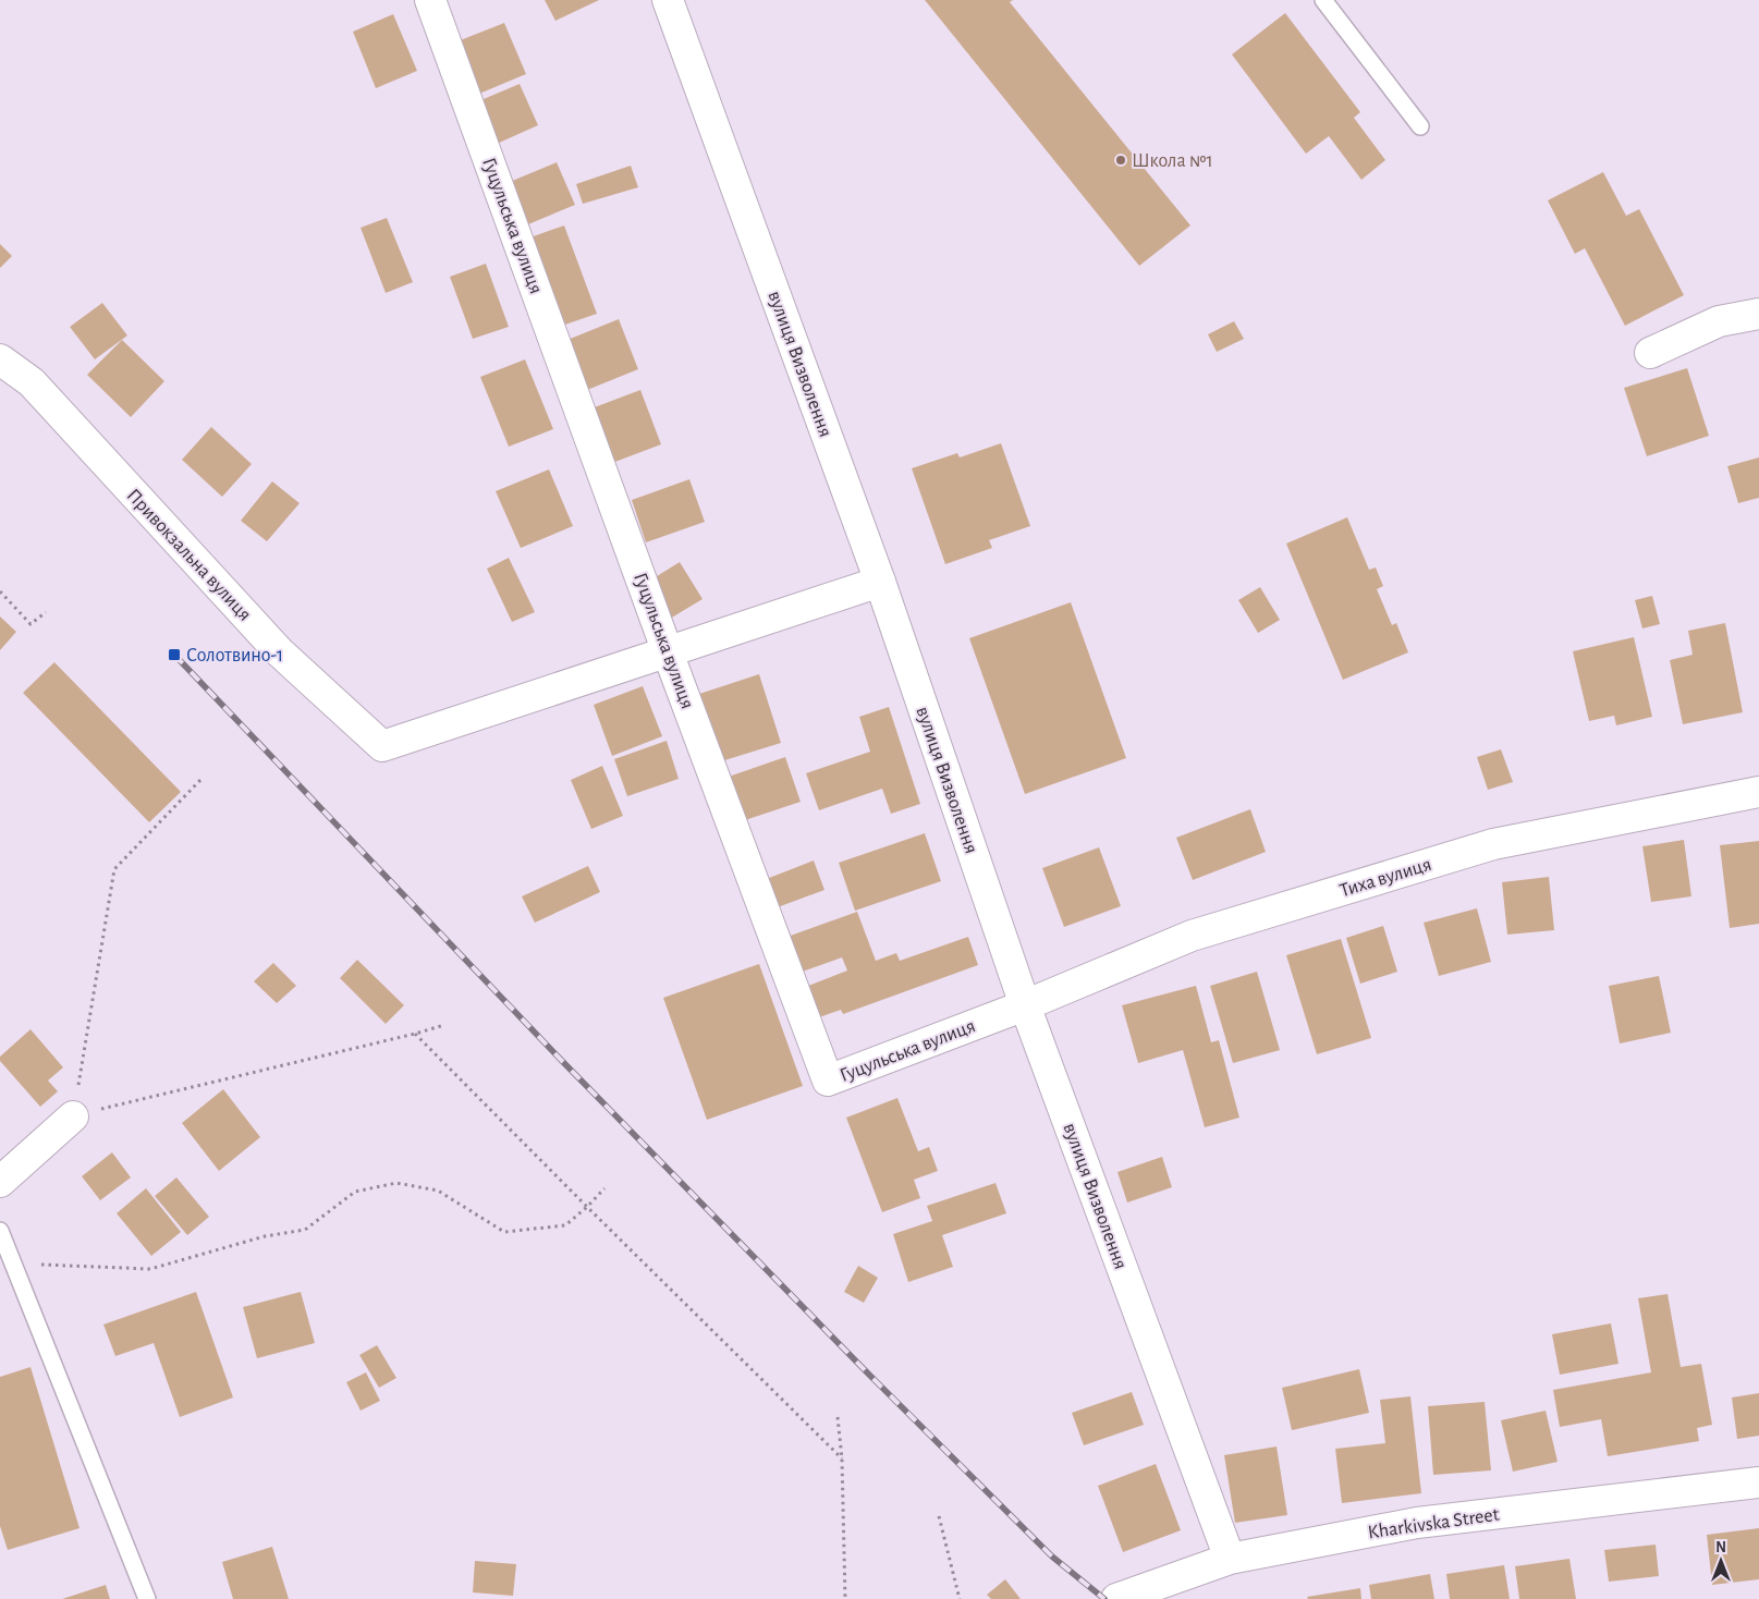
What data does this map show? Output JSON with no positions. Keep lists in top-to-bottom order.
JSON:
{
  "streets": {
    "street": [
      "Гуцульська вулиця",
      "вулиця Визволення",
      "Привокзальна вулиця",
      "Тиха вулиця",
      "Kharkivska Street"
    ]
  },
  "crossings": [
    ["Гуцульська вулиця", "вулиця Визволення"],
    ["Гуцульська вулиця", "Привокзальна вулиця"],
    ["Гуцульська вулиця", "Тиха вулиця"],
    ["вулиця Визволення", "Тиха вулиця"],
    ["вулиця Визволення", "Kharkivska Street"]
  ],
  "places": {
    "other": ["Школа №1"],
    "transit": ["Солотвино-1"]
  },
  "north": "top"
}
